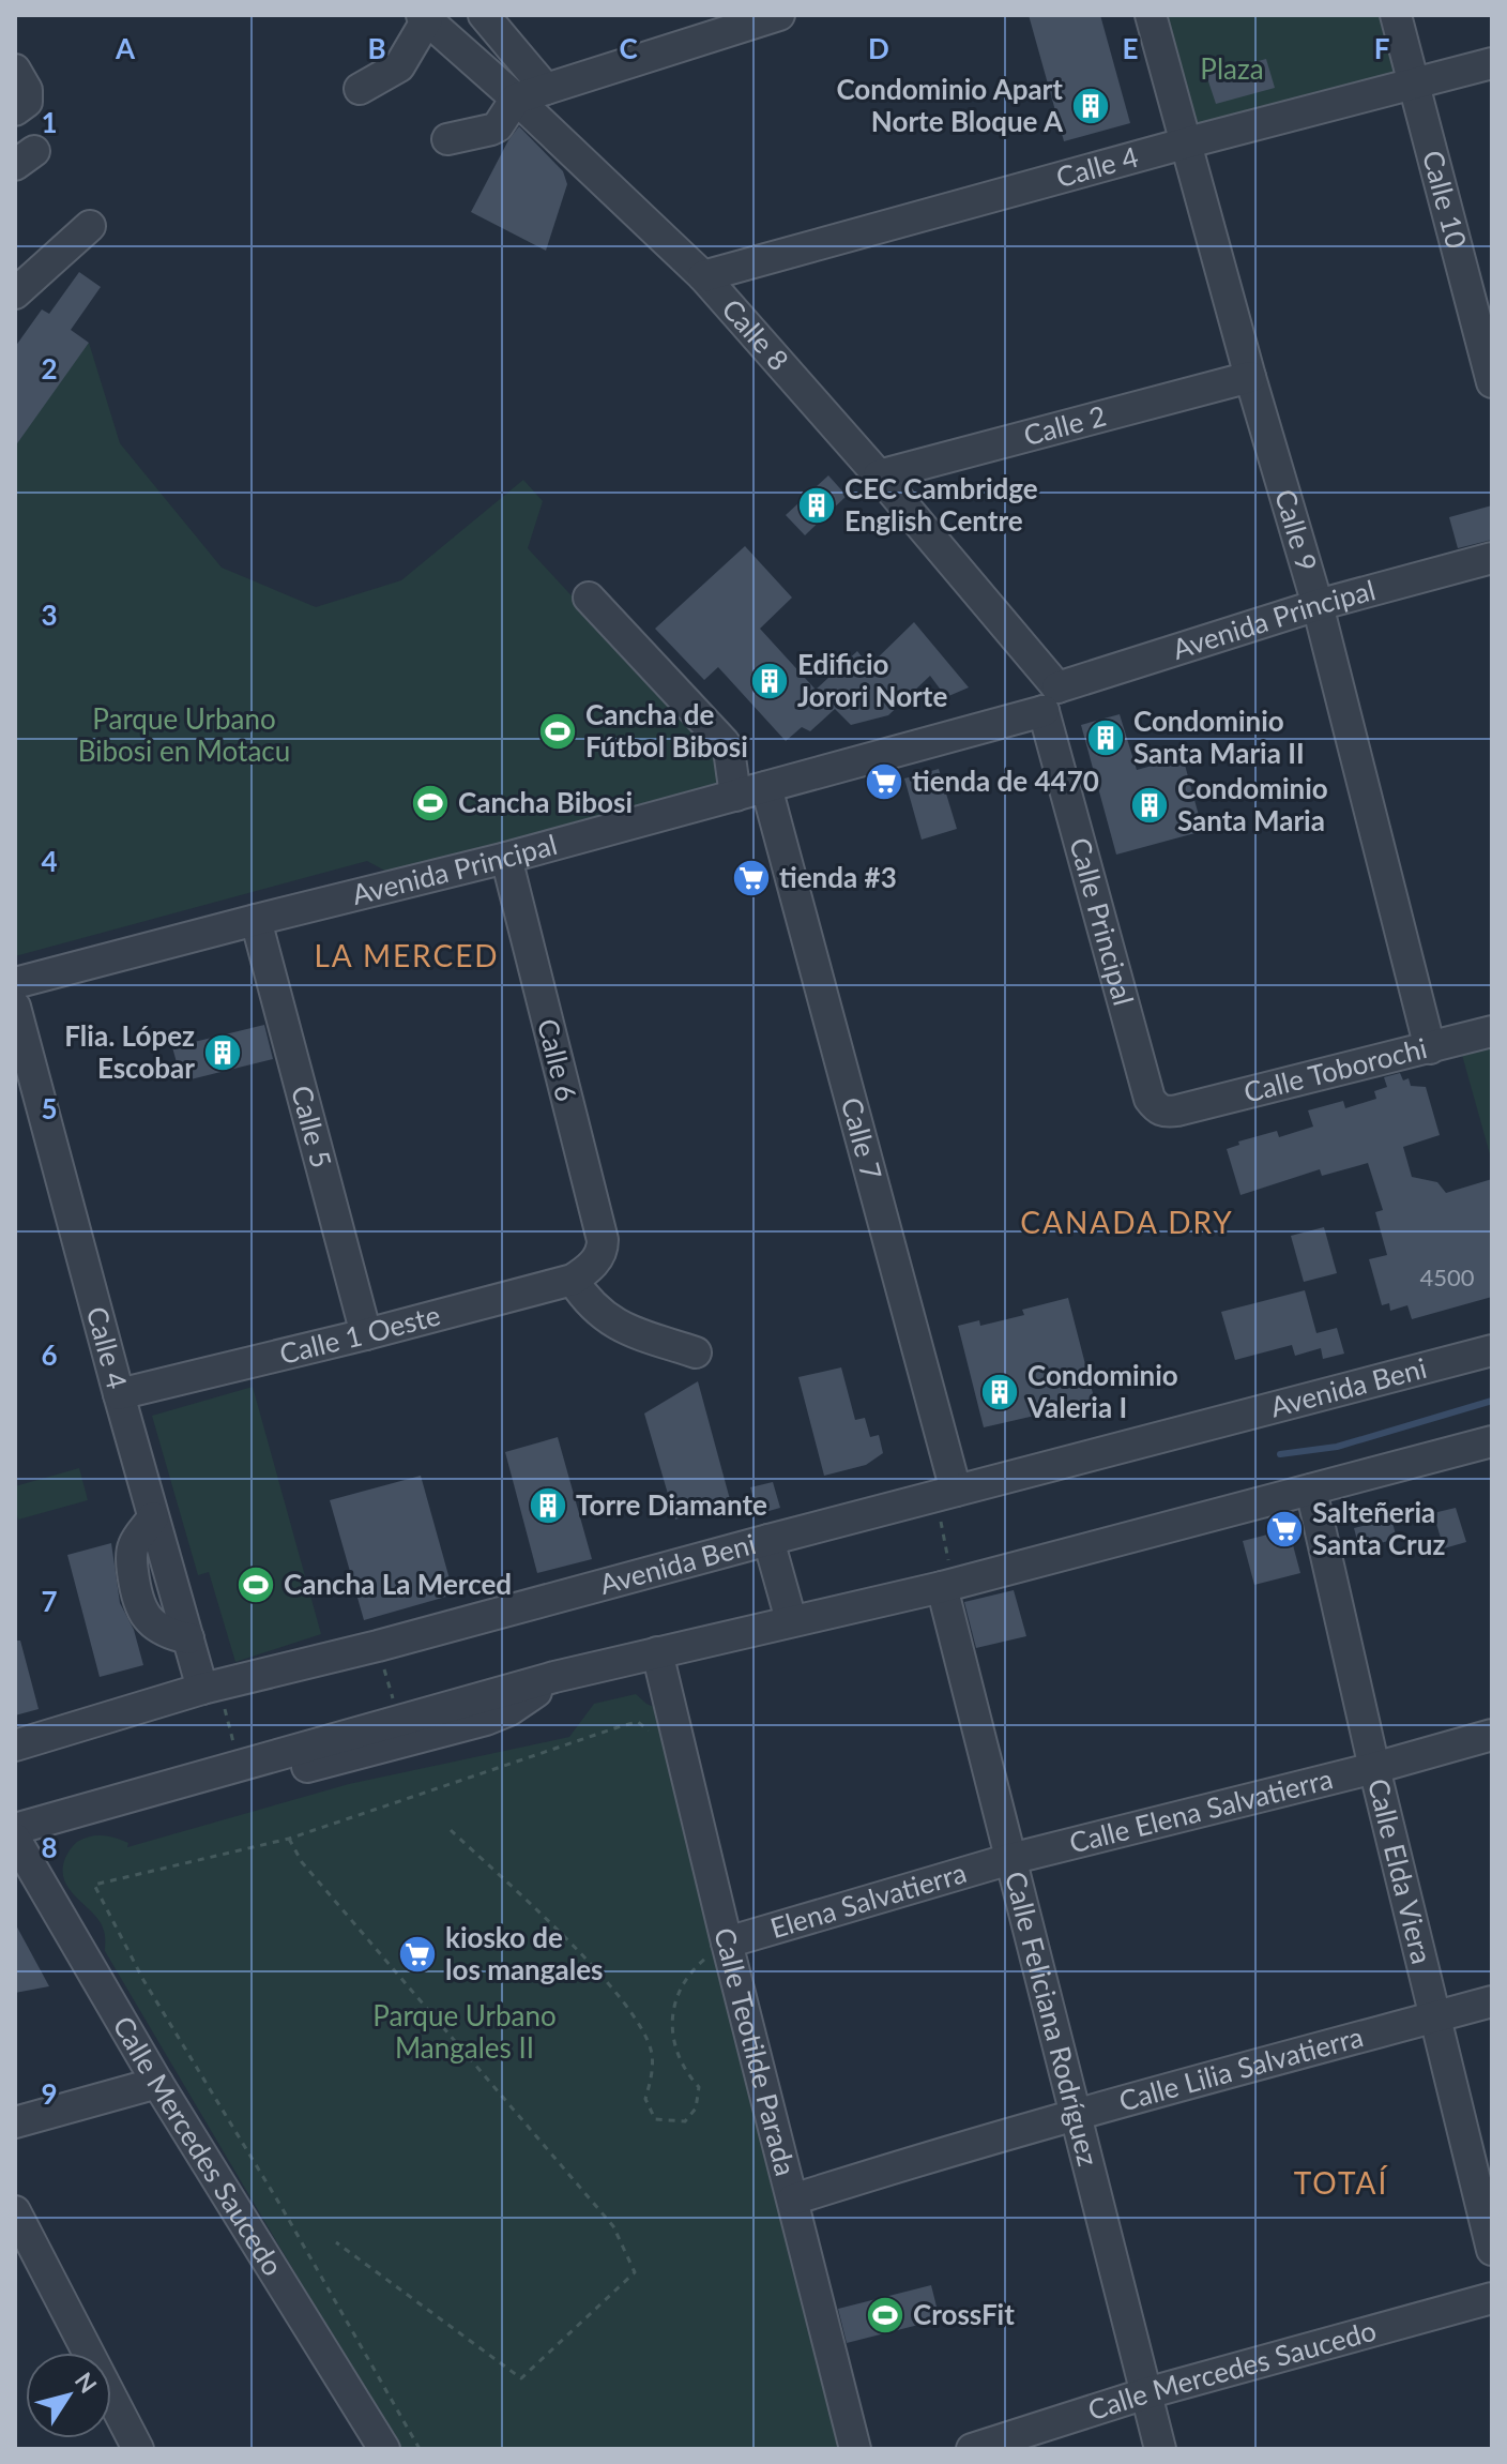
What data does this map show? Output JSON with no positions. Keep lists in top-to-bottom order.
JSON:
{
  "streets": {
    "street": [
      "Calle 4",
      "Calle 10",
      "Calle 8",
      "Calle 2",
      "Calle 9",
      "Avenida Principal",
      "Calle Principal",
      "Calle 6",
      "Calle Toborochi",
      "Calle 5",
      "Calle 7",
      "Calle 1 Oeste",
      "Avenida Beni",
      "Calle Elena Salvatierra",
      "Calle Elda Viera",
      "Elena Salvatierra",
      "Calle Feliciana Rodríguez",
      "Calle Teotilde Parada",
      "Calle Lilia Salvatierra",
      "Calle Mercedes Saucedo"
    ]
  },
  "crossings": [
    ["Calle 4", "Calle 10"],
    ["Calle 4", "Calle 8"],
    ["Calle 4", "Calle 9"],
    ["Calle 4", "Calle 1 Oeste"],
    ["Calle 4", "Avenida Beni"],
    ["Calle 8", "Calle 2"],
    ["Calle 8", "Avenida Principal"],
    ["Calle 8", "Calle Principal"],
    ["Calle 2", "Calle 9"],
    ["Calle 9", "Avenida Principal"],
    ["Calle 9", "Calle Toborochi"],
    ["Avenida Principal", "Calle Principal"],
    ["Avenida Principal", "Calle 6"],
    ["Avenida Principal", "Calle 5"],
    ["Avenida Principal", "Calle 7"],
    ["Calle Principal", "Calle Toborochi"],
    ["Calle 6", "Calle 1 Oeste"],
    ["Calle 5", "Calle 1 Oeste"],
    ["Calle 7", "Avenida Beni"],
    ["Calle Elena Salvatierra", "Calle Elda Viera"],
    ["Calle Elena Salvatierra", "Elena Salvatierra"],
    ["Calle Elena Salvatierra", "Calle Feliciana Rodríguez"],
    ["Calle Elda Viera", "Calle Lilia Salvatierra"],
    ["Elena Salvatierra", "Calle Feliciana Rodríguez"],
    ["Elena Salvatierra", "Calle Teotilde Parada"],
    ["Calle Feliciana Rodríguez", "Calle Lilia Salvatierra"],
    ["Calle Feliciana Rodríguez", "Calle Mercedes Saucedo"],
    ["Calle Teotilde Parada", "Calle Lilia Salvatierra"]
  ],
  "districts": ["LA MERCED", "CANADA DRY", "TOTAÍ"],
  "parks": ["Plaza", "Parque Urbano Bibosi en Motacu", "Parque Urbano Mangales II"],
  "places": {
    "building": [
      "Condominio Apart Norte Bloque A",
      "CEC Cambridge English Centre",
      "Edificio Jorori Norte",
      "Condominio Santa Maria II",
      "Condominio Santa Maria",
      "Flia. López Escobar",
      "Condominio Valeria I",
      "Torre Diamante"
    ],
    "sports": [
      "Cancha de Fútbol Bibosi",
      "Cancha Bibosi",
      "Cancha La Merced",
      "CrossFit"
    ],
    "supermarket": [
      "tienda de 4470",
      "tienda #3",
      "Salteñeria Santa Cruz",
      "kiosko de los mangales"
    ]
  },
  "house_numbers": ["4500"],
  "north": "top right",
  "grid": {
    "columns": [
      "A",
      "B",
      "C",
      "D",
      "E",
      "F"
    ],
    "rows": [
      "1",
      "2",
      "3",
      "4",
      "5",
      "6",
      "7",
      "8",
      "9"
    ]
  }
}
